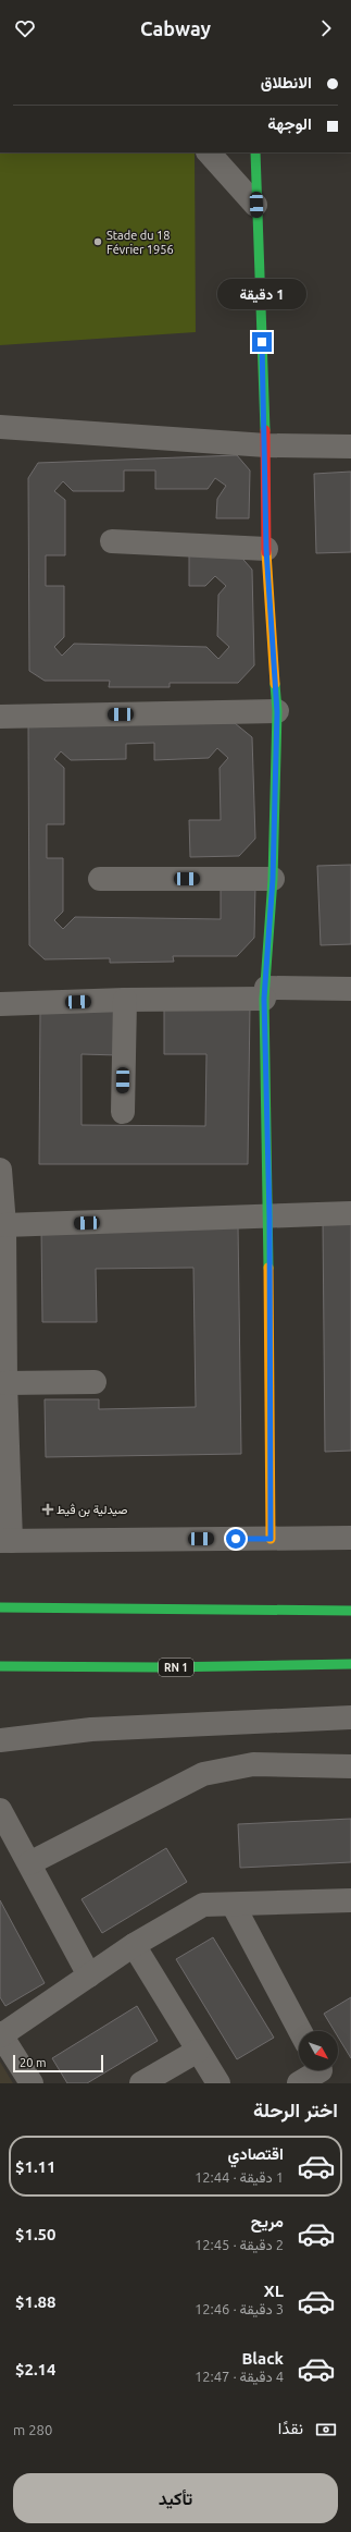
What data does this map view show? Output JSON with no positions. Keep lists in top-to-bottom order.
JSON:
{
  "streets": {
    "main road": ["RN 1"]
  },
  "places": {
    "other": ["Stade du 18 Février 1956"],
    "health": ["صيدلية بن ڤيط"]
  },
  "scale_bar": "20 m",
  "north": "bottom right",
  "page": {
    "header": "Cabway",
    "banner": ["الانطلاق", "الوجهة"],
    "bubble": "1 دقيقة",
    "scale": "20 m",
    "heading": "اختر الرحلة",
    "list": [
      {
        "name": "اقتصادي",
        "note": "1 دقيقة · 12:44",
        "value": "$1.11"
      },
      {
        "name": "مريح",
        "note": "2 دقيقة · 12:45",
        "value": "$1.50"
      },
      {
        "name": "XL",
        "note": "3 دقيقة · 12:46",
        "value": "$1.88"
      },
      {
        "name": "Black",
        "note": "4 دقيقة · 12:47",
        "value": "$2.14"
      }
    ],
    "pay": ["نقدًا", "280 m"],
    "buttons": "تأكيد"
  }
}
